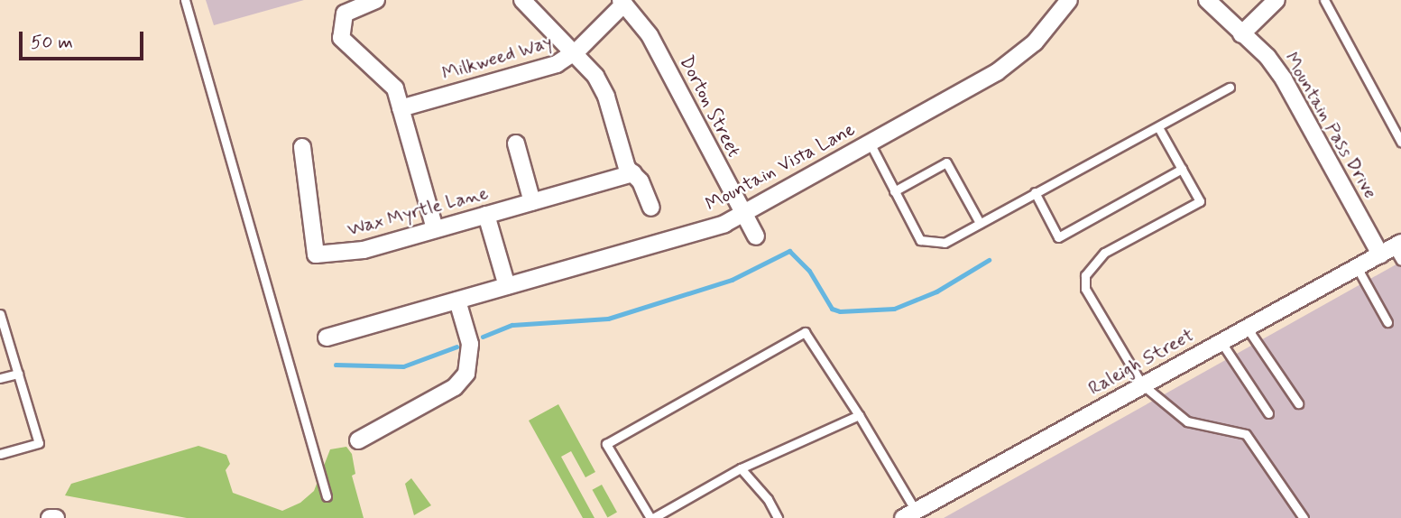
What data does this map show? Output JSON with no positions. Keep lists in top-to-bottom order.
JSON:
{
  "streets": {
    "street": [
      "Milkweed Way",
      "Dorton Street",
      "Mountain Pass Drive",
      "Mountain Vista Lane",
      "Wax Myrtle Lane",
      "Raleigh Street"
    ]
  },
  "crossings": [
    ["Milkweed Way", "Dorton Street"],
    ["Dorton Street", "Mountain Vista Lane"],
    ["Mountain Pass Drive", "Raleigh Street"]
  ],
  "scale_bar": "50 m"
}
